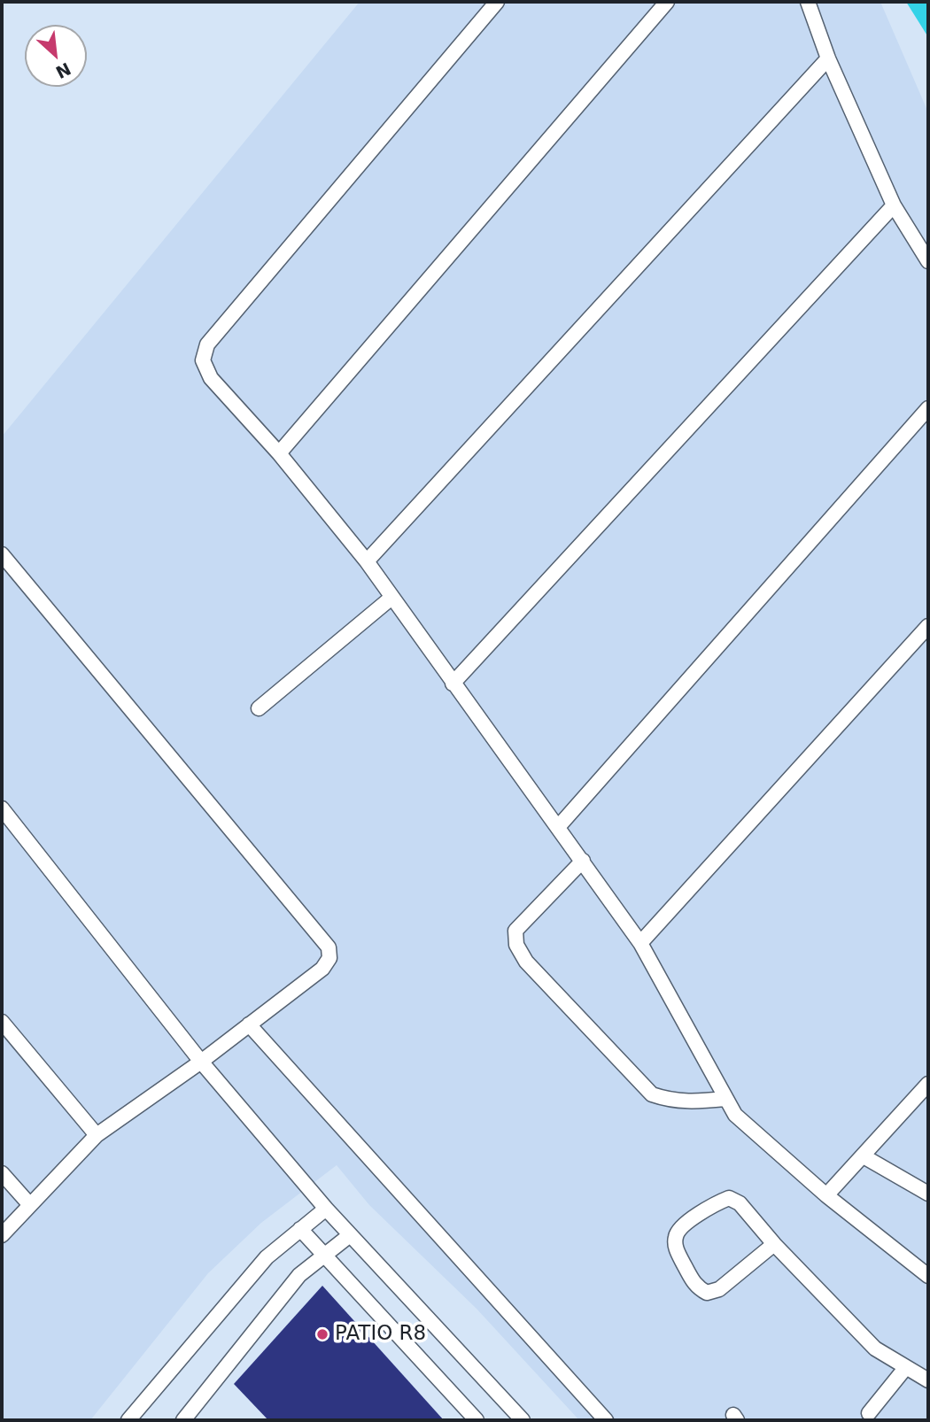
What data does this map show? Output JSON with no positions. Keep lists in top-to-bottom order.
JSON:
{
  "places": ["PATIO R8"],
  "north": "bottom right"
}
